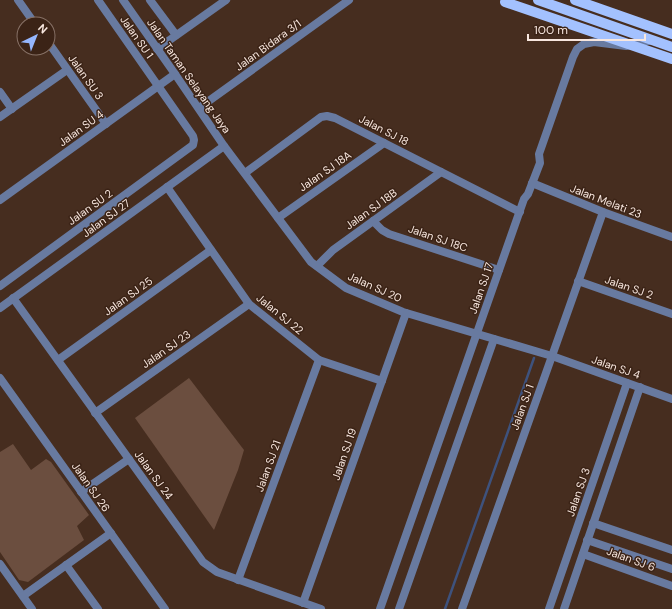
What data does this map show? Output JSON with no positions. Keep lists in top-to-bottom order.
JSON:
{
  "streets": {
    "street": [
      "Jalan SU 1",
      "Jalan Bidara 3/1",
      "Jalan Taman Selayang Jaya",
      "Jalan SU 3",
      "Jalan SU 4",
      "Jalan SJ 18",
      "Jalan SJ 18A",
      "Jalan Melati 23",
      "Jalan SU 2",
      "Jalan SJ 18B",
      "Jalan SJ 27",
      "Jalan SJ 18C",
      "Jalan SJ 20",
      "Jalan SJ 2",
      "Jalan SJ 17",
      "Jalan SJ 25",
      "Jalan SJ 22",
      "Jalan SJ 23",
      "Jalan SJ 4",
      "Jalan SJ 1",
      "Jalan SJ 19",
      "Jalan SJ 21",
      "Jalan SJ 24",
      "Jalan SJ 26",
      "Jalan SJ 3",
      "Jalan SJ 6"
    ]
  },
  "crossings": [
    ["Jalan SU 1", "Jalan SU 4"],
    ["Jalan SU 1", "Jalan SU 2"],
    ["Jalan Bidara 3/1", "Jalan Taman Selayang Jaya"],
    ["Jalan Taman Selayang Jaya", "Jalan SU 4"],
    ["Jalan Taman Selayang Jaya", "Jalan SJ 27"],
    ["Jalan Taman Selayang Jaya", "Jalan SJ 20"],
    ["Jalan SU 3", "Jalan SU 4"],
    ["Jalan SJ 18", "Jalan SJ 18A"],
    ["Jalan SJ 18", "Jalan SJ 18B"],
    ["Jalan SJ 18", "Jalan SJ 20"],
    ["Jalan SJ 18", "Jalan SJ 17"],
    ["Jalan SJ 18A", "Jalan SJ 20"],
    ["Jalan Melati 23", "Jalan SJ 17"],
    ["Jalan Melati 23", "Jalan SJ 1"],
    ["Jalan SJ 18B", "Jalan SJ 18C"],
    ["Jalan SJ 18B", "Jalan SJ 20"],
    ["Jalan SJ 27", "Jalan SJ 20"],
    ["Jalan SJ 27", "Jalan SJ 22"],
    ["Jalan SJ 27", "Jalan SJ 24"],
    ["Jalan SJ 18C", "Jalan SJ 17"],
    ["Jalan SJ 20", "Jalan SJ 17"],
    ["Jalan SJ 20", "Jalan SJ 4"],
    ["Jalan SJ 20", "Jalan SJ 1"],
    ["Jalan SJ 20", "Jalan SJ 19"],
    ["Jalan SJ 2", "Jalan SJ 1"],
    ["Jalan SJ 25", "Jalan SJ 22"],
    ["Jalan SJ 25", "Jalan SJ 24"],
    ["Jalan SJ 22", "Jalan SJ 23"],
    ["Jalan SJ 22", "Jalan SJ 19"],
    ["Jalan SJ 22", "Jalan SJ 21"],
    ["Jalan SJ 23", "Jalan SJ 24"],
    ["Jalan SJ 4", "Jalan SJ 1"],
    ["Jalan SJ 4", "Jalan SJ 3"],
    ["Jalan SJ 19", "Jalan SJ 24"],
    ["Jalan SJ 21", "Jalan SJ 24"]
  ],
  "scale_bar": "100 m",
  "north": "top right"
}
